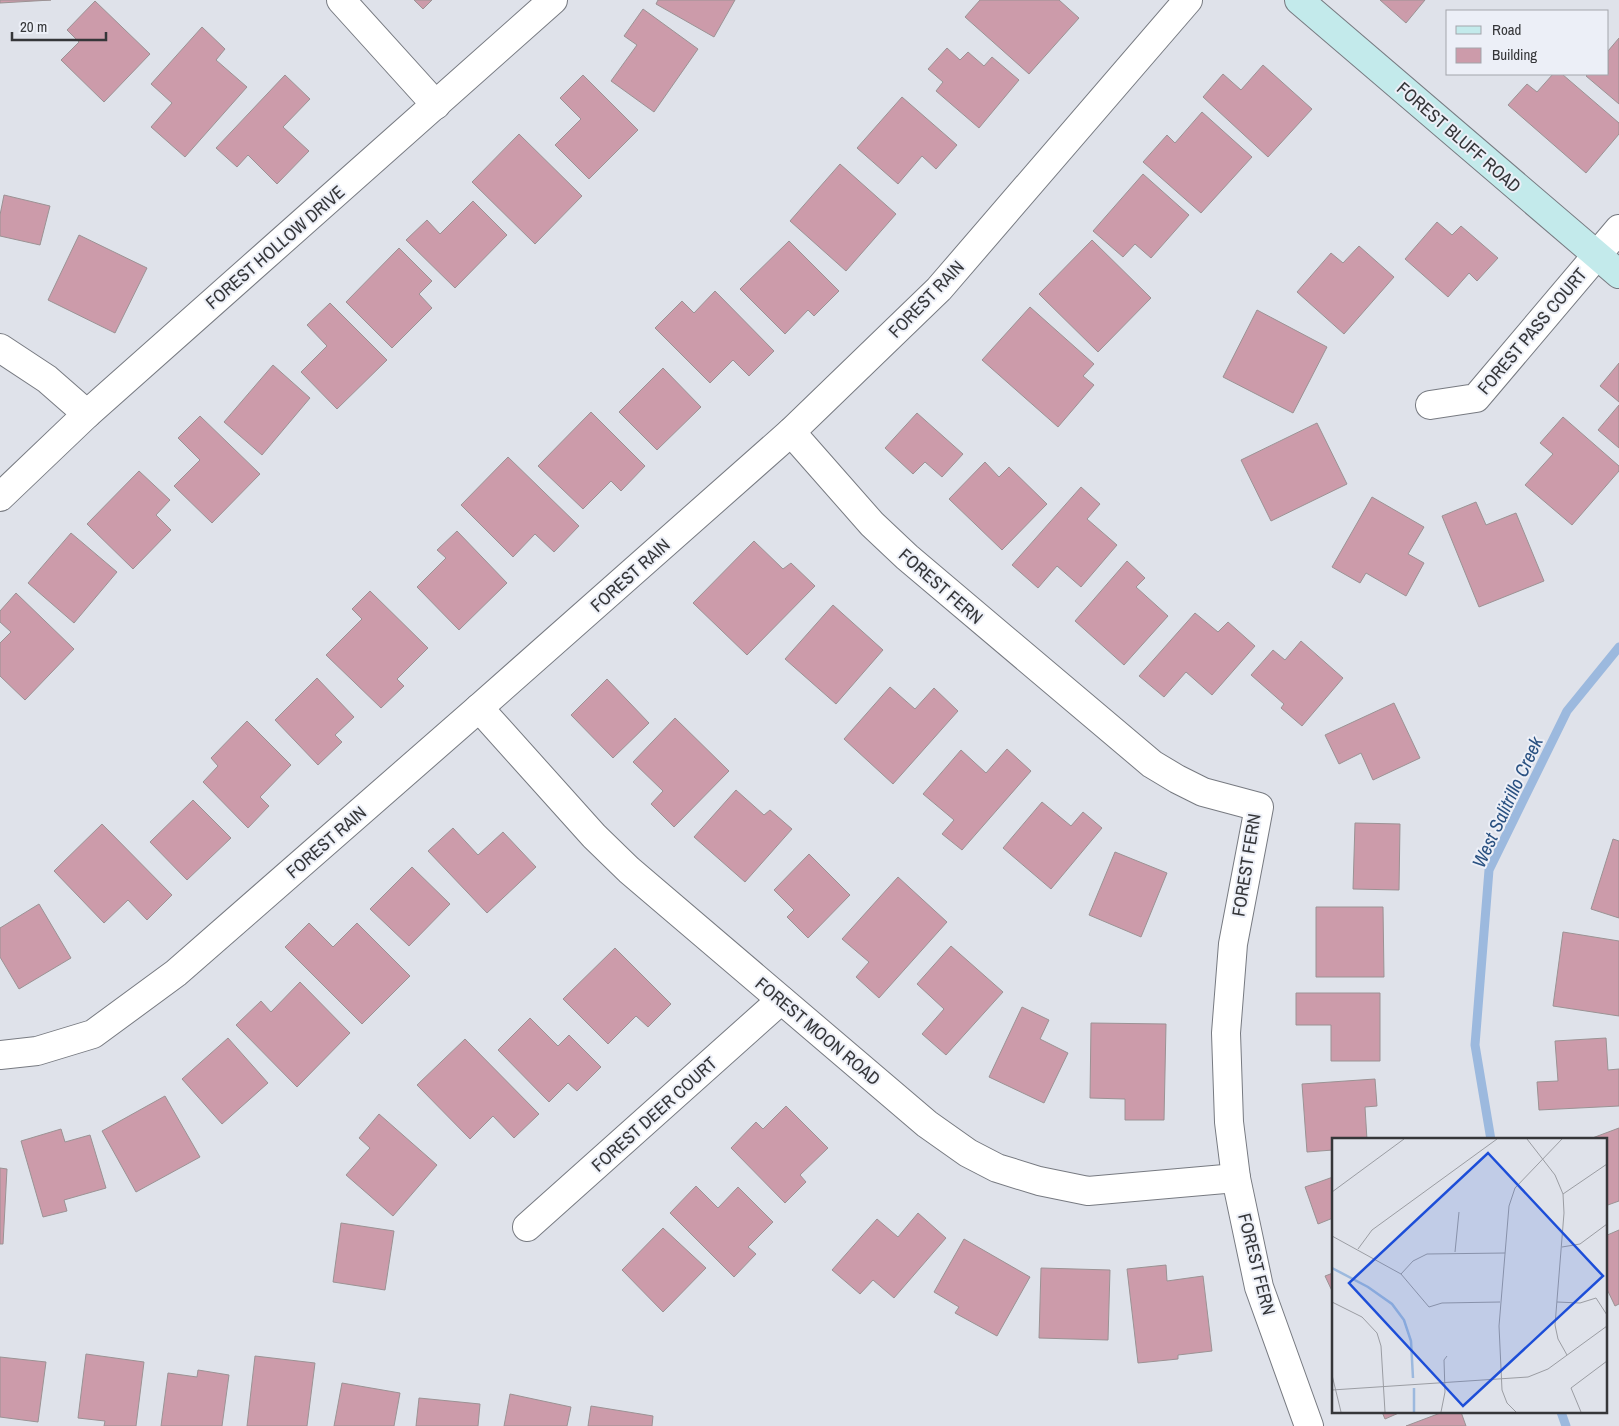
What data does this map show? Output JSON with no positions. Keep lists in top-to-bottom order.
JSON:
{
  "streets": {
    "street": [
      "FOREST BLUFF ROAD",
      "FOREST HOLLOW DRIVE",
      "FOREST RAIN",
      "FOREST PASS COURT",
      "FOREST FERN",
      "FOREST MOON ROAD",
      "FOREST DEER COURT"
    ]
  },
  "crossings": [
    ["FOREST BLUFF ROAD", "FOREST PASS COURT"],
    ["FOREST RAIN", "FOREST FERN"],
    ["FOREST RAIN", "FOREST MOON ROAD"],
    ["FOREST FERN", "FOREST MOON ROAD"],
    ["FOREST MOON ROAD", "FOREST DEER COURT"]
  ],
  "water": ["West Salitrillo Creek"],
  "legend": ["Road", "Building"],
  "scale_bar": "20 m"
}
